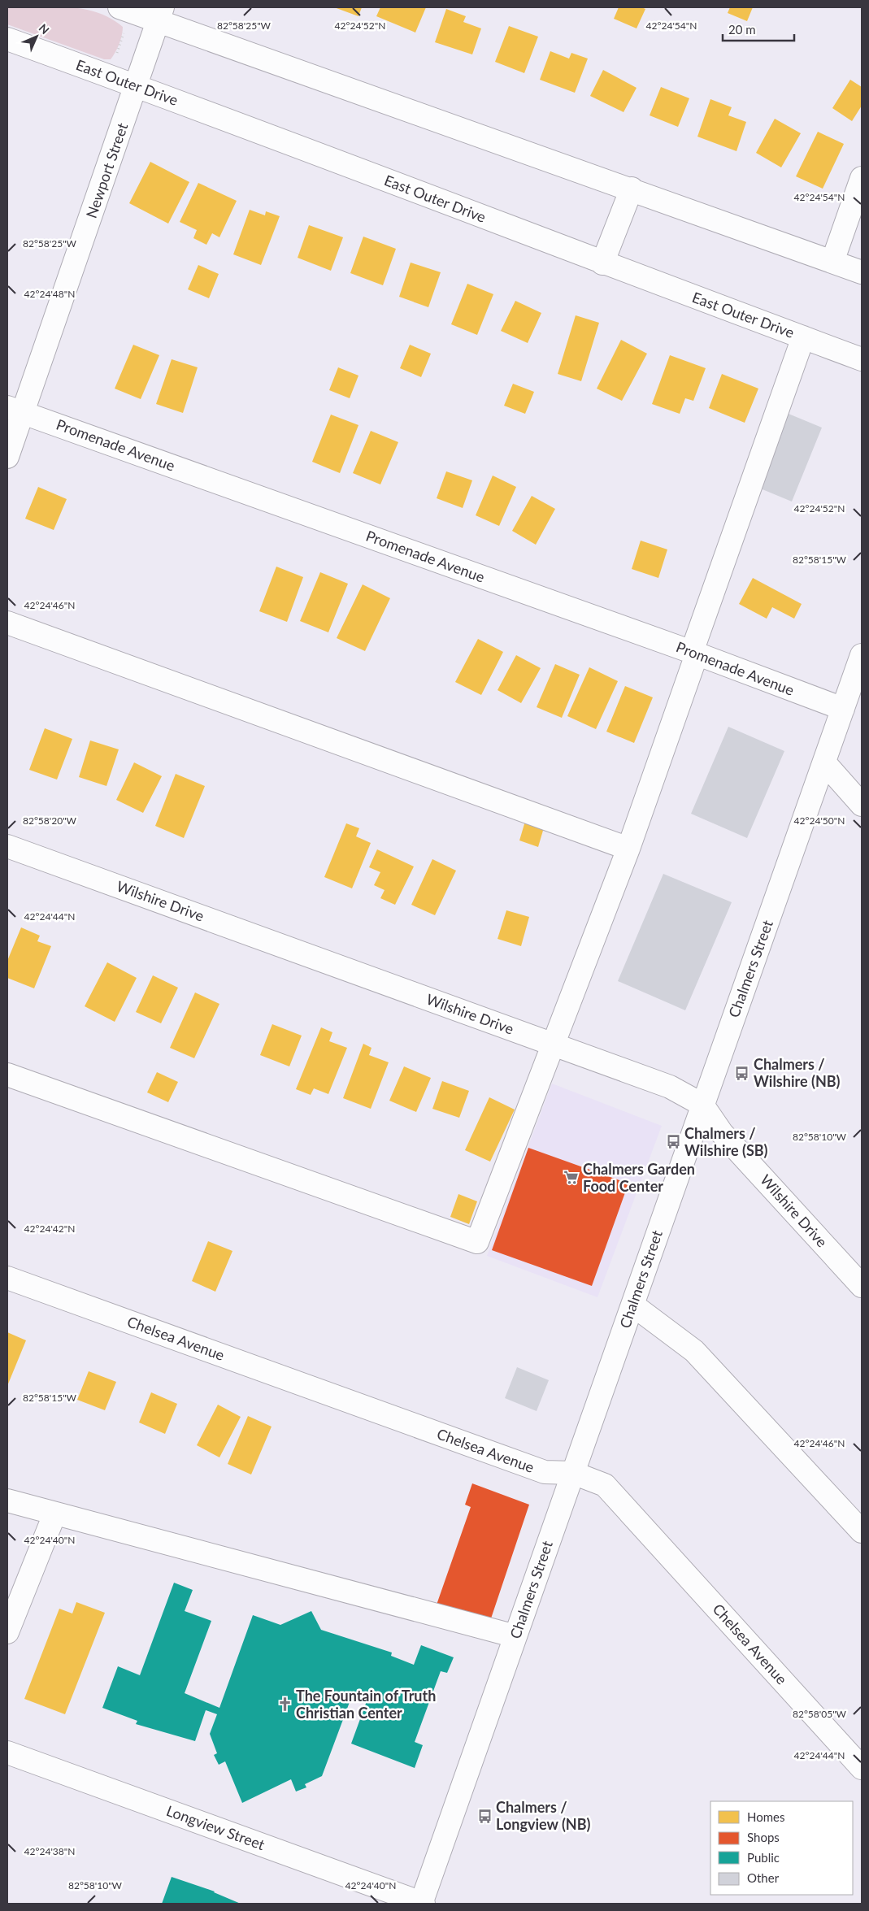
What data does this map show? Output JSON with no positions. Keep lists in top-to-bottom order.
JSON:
{
  "streets": {
    "street": [
      "East Outer Drive",
      "Newport Street",
      "Promenade Avenue",
      "Wilshire Drive",
      "Chalmers Street",
      "Chelsea Avenue",
      "Longview Street"
    ]
  },
  "crossings": [
    ["East Outer Drive", "Newport Street"],
    ["Newport Street", "Promenade Avenue"],
    ["Promenade Avenue", "Chalmers Street"],
    ["Wilshire Drive", "Chalmers Street"],
    ["Chalmers Street", "Chelsea Avenue"],
    ["Chalmers Street", "Longview Street"]
  ],
  "places": {
    "bus stop": ["Chalmers / Wilshire (NB)", "Chalmers / Wilshire (SB)", "Chalmers / Longview (NB)"],
    "supermarket": ["Chalmers Garden Food Center"],
    "church": ["The Fountain of Truth Christian Center"]
  },
  "legend": [
    "Homes",
    "Shops",
    "Public",
    "Other"
  ],
  "scale_bar": "20 m",
  "north": "top right",
  "coordinates": [
    "82°58'25\"W",
    "42°24'52\"N",
    "42°24'54\"N",
    "42°24'48\"N",
    "82°58'15\"W",
    "42°24'46\"N",
    "42°24'50\"N",
    "82°58'20\"W",
    "42°24'44\"N",
    "82°58'10\"W",
    "42°24'42\"N",
    "42°24'40\"N",
    "82°58'05\"W",
    "42°24'38\"N"
  ]
}
